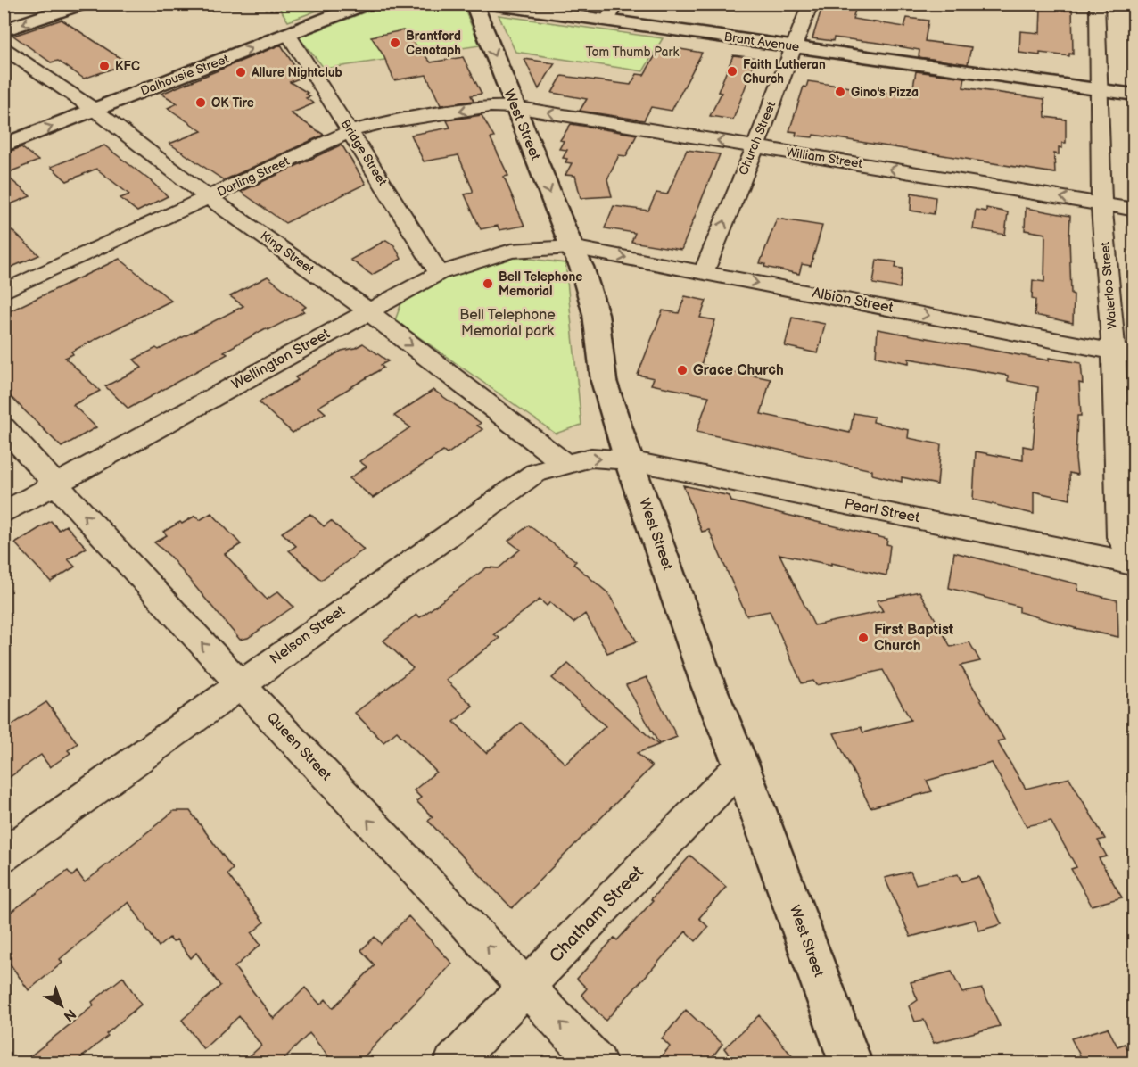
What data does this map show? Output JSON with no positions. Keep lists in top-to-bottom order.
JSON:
{
  "streets": {
    "main road": ["Brant Avenue", "Dalhousie Street", "West Street"],
    "street": [
      "Church Street",
      "Bridge Street",
      "William Street",
      "Darling Street",
      "King Street",
      "Waterloo Street",
      "Albion Street",
      "Wellington Street",
      "Pearl Street",
      "Nelson Street",
      "Queen Street",
      "Chatham Street"
    ]
  },
  "crossings": [
    ["Brant Avenue", "Church Street"],
    ["Brant Avenue", "Waterloo Street"],
    ["Dalhousie Street", "Bridge Street"],
    ["Dalhousie Street", "King Street"],
    ["West Street", "William Street"],
    ["West Street", "Darling Street"],
    ["West Street", "Albion Street"],
    ["West Street", "Wellington Street"],
    ["West Street", "Pearl Street"],
    ["West Street", "Nelson Street"],
    ["West Street", "Chatham Street"],
    ["Church Street", "William Street"],
    ["Church Street", "Albion Street"],
    ["Bridge Street", "Darling Street"],
    ["Bridge Street", "Wellington Street"],
    ["William Street", "Darling Street"],
    ["William Street", "Waterloo Street"],
    ["Darling Street", "King Street"],
    ["King Street", "Wellington Street"],
    ["King Street", "Nelson Street"],
    ["Waterloo Street", "Albion Street"],
    ["Waterloo Street", "Pearl Street"],
    ["Albion Street", "Wellington Street"],
    ["Wellington Street", "Queen Street"],
    ["Pearl Street", "Nelson Street"],
    ["Nelson Street", "Queen Street"],
    ["Queen Street", "Chatham Street"]
  ],
  "one_way": [
    "Dalhousie Street",
    "Church Street",
    "William Street",
    "King Street",
    "Albion Street",
    "Queen Street"
  ],
  "parks": ["Tom Thumb Park", "Bell Telephone Memorial park"],
  "places": [
    "Brantford Cenotaph",
    "KFC",
    "Faith Lutheran Church",
    "Allure Nightclub",
    "Gino's Pizza",
    "OK Tire",
    "Bell Telephone Memorial",
    "Grace Church",
    "First Baptist Church"
  ],
  "north": "bottom right"
}
